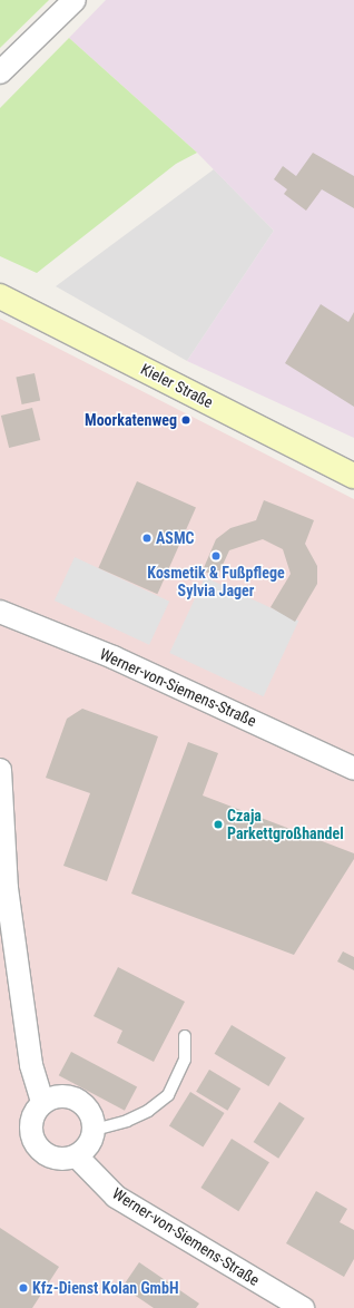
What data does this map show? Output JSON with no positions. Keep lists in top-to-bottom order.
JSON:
{
  "streets": {
    "street": ["Kieler Straße", "Werner-von-Siemens-Straße"]
  },
  "places": [
    "Moorkatenweg",
    "ASMC",
    "Kosmetik & Fußpflege Sylvia Jager",
    "Czaja Parkettgroßhandel",
    "Kfz-Dienst Kolan GmbH"
  ]
}
